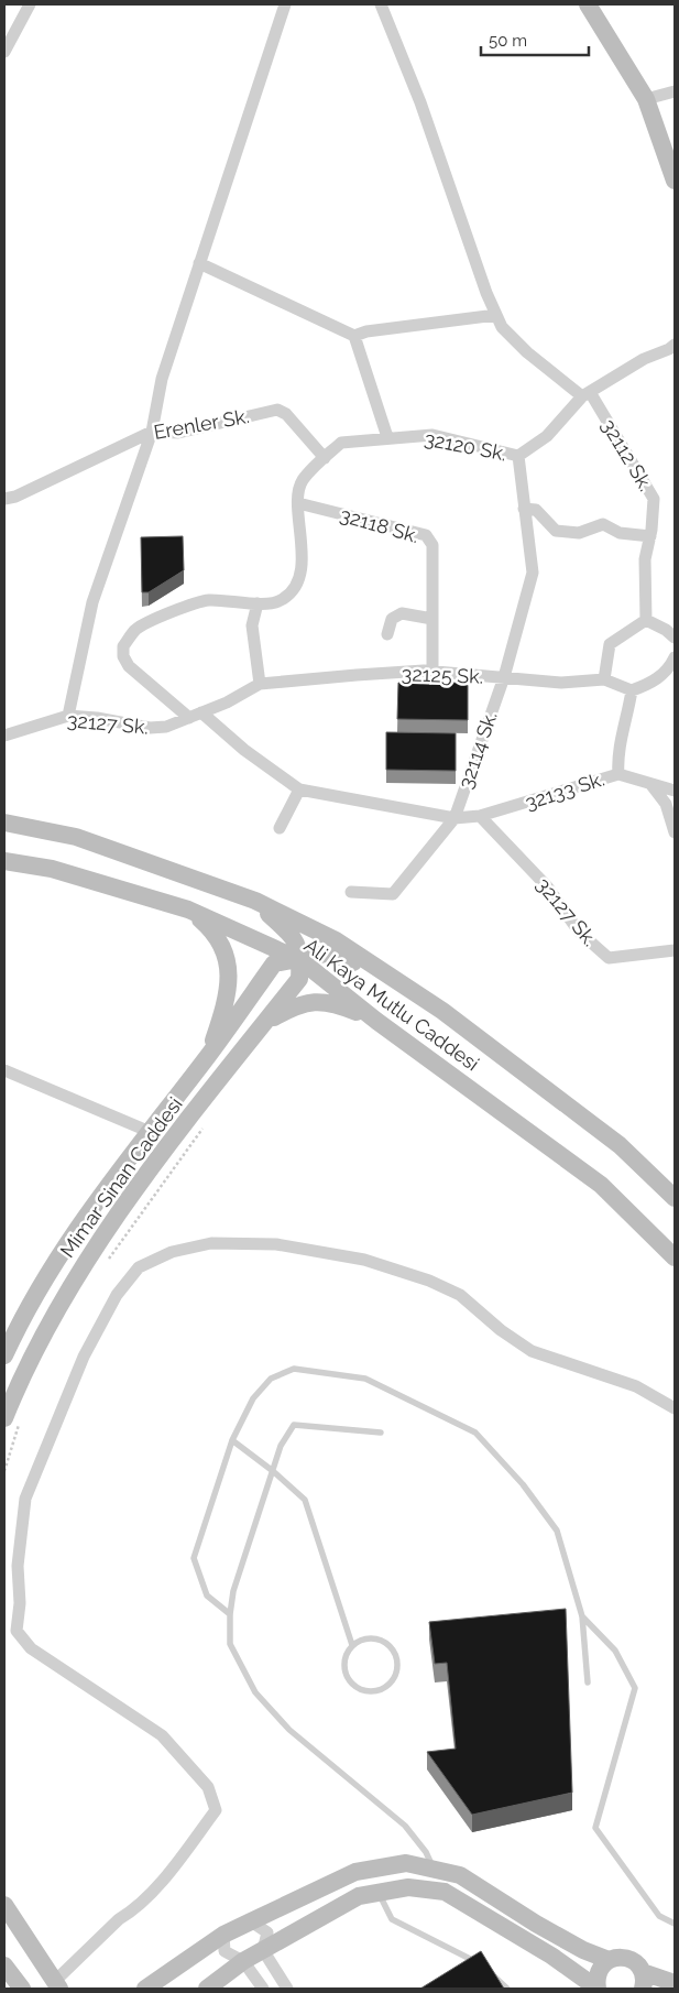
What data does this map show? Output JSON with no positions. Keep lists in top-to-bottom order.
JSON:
{
  "streets": {
    "street": [
      "Erenler Sk.",
      "32120 Sk.",
      "32112 Sk.",
      "32118 Sk.",
      "32125 Sk.",
      "32127 Sk.",
      "32114 Sk.",
      "32133 Sk.",
      "Ali Kaya Mutlu Caddesi",
      "Mimar Sinan Caddesi"
    ]
  },
  "crossings": [
    ["Erenler Sk.", "32120 Sk."],
    ["32120 Sk.", "32112 Sk."],
    ["32120 Sk.", "32118 Sk."],
    ["32120 Sk.", "32127 Sk."],
    ["32120 Sk.", "32114 Sk."],
    ["32118 Sk.", "32125 Sk."],
    ["32125 Sk.", "32127 Sk."],
    ["32125 Sk.", "32114 Sk."],
    ["32127 Sk.", "32114 Sk."],
    ["32127 Sk.", "32133 Sk."],
    ["32114 Sk.", "32133 Sk."],
    ["Ali Kaya Mutlu Caddesi", "Mimar Sinan Caddesi"]
  ],
  "scale_bar": "50 m"
}
